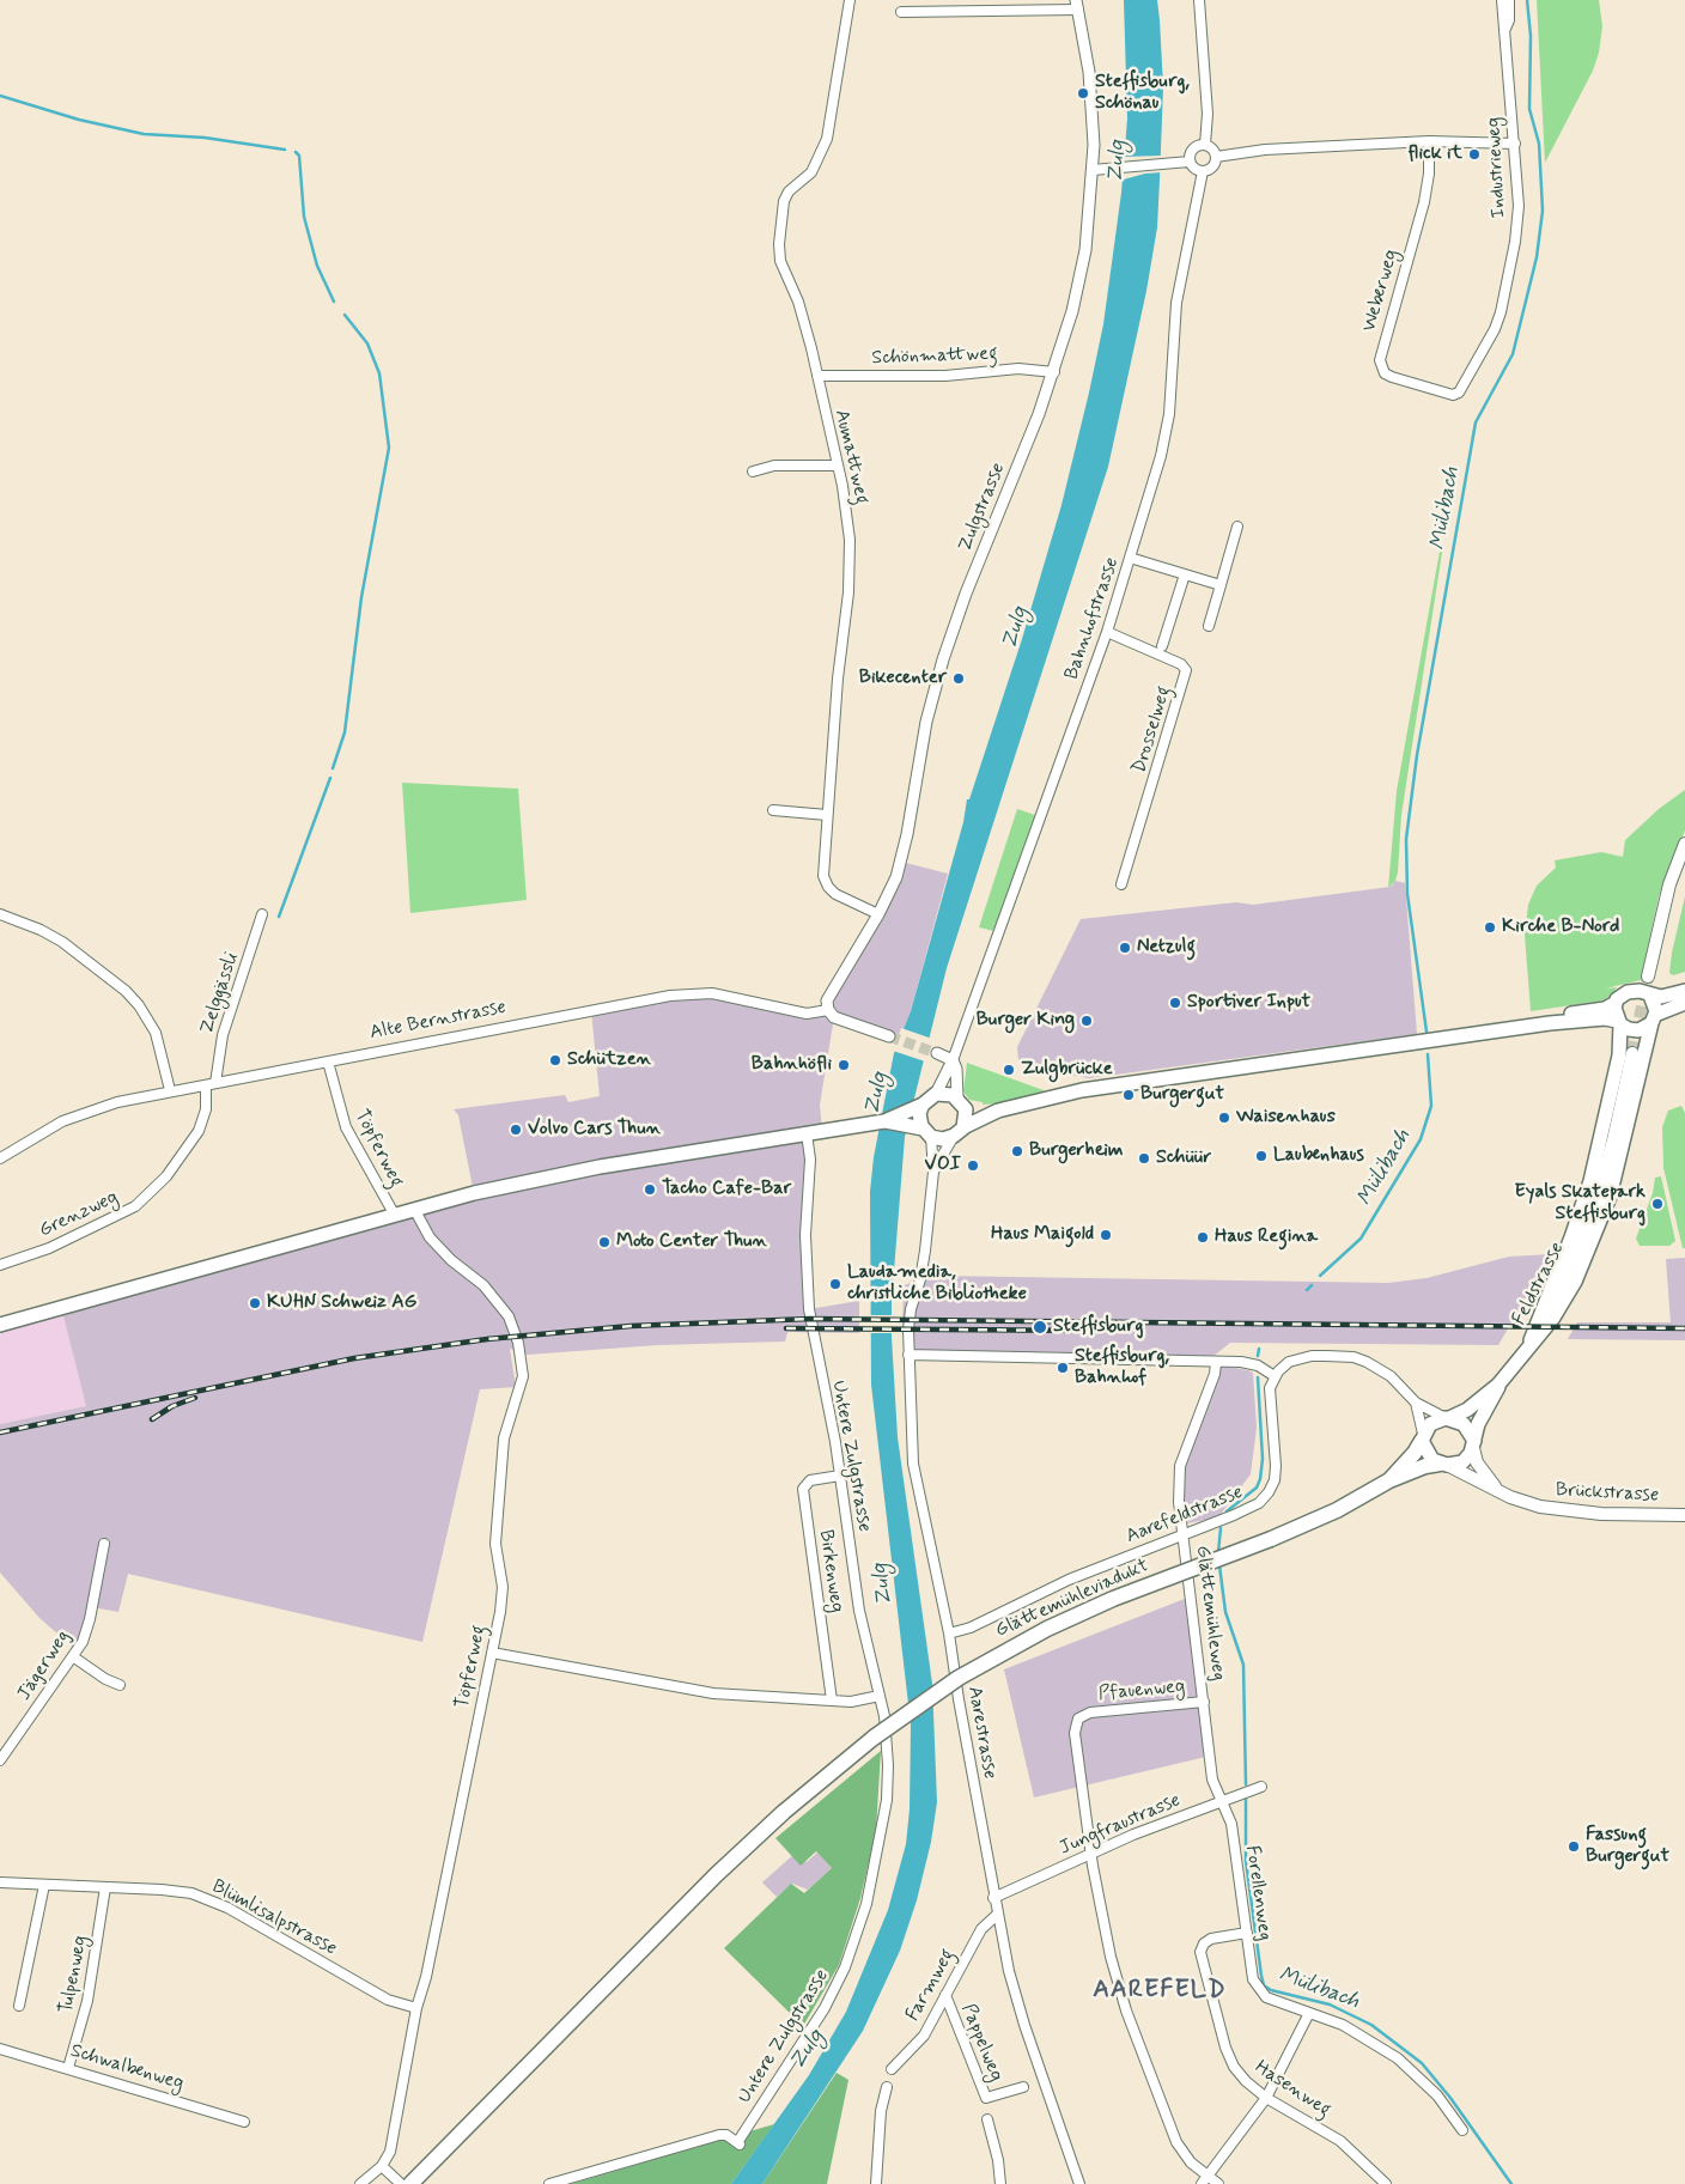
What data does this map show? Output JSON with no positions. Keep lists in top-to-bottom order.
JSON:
{
  "streets": {
    "highway": ["Glättemühleviadukt"],
    "main road": ["Feldstrasse", "Brückstrasse"],
    "street": [
      "Industrieweg",
      "Weberweg",
      "Schönmattweg",
      "Aumattweg",
      "Zulgstrasse",
      "Bahnhofstrasse",
      "Drosselweg",
      "Zelggässli",
      "Alte Bernstrasse",
      "Töpferweg",
      "Grenzweg",
      "Untere Zulgstrasse",
      "Aarefeldstrasse",
      "Birkenweg",
      "Glättemühleweg",
      "Jägerweg",
      "Pfauenweg",
      "Aarestrasse",
      "Jungfraustrasse",
      "Forellenweg",
      "Blümlisalpstrasse",
      "Tulpenweg",
      "Farmweg",
      "Pappelweg",
      "Schwalbenweg",
      "Hasenweg"
    ]
  },
  "crossings": [
    ["Industrieweg", "Weberweg"],
    ["Schönmattweg", "Aumattweg"],
    ["Schönmattweg", "Zulgstrasse"],
    ["Aumattweg", "Zulgstrasse"],
    ["Zulgstrasse", "Alte Bernstrasse"],
    ["Bahnhofstrasse", "Drosselweg"],
    ["Zelggässli", "Alte Bernstrasse"],
    ["Alte Bernstrasse", "Töpferweg"],
    ["Alte Bernstrasse", "Grenzweg"],
    ["Töpferweg", "Blümlisalpstrasse"],
    ["Feldstrasse", "Brückstrasse"],
    ["Untere Zulgstrasse", "Birkenweg"],
    ["Aarefeldstrasse", "Glättemühleweg"],
    ["Aarefeldstrasse", "Aarestrasse"],
    ["Glättemühleweg", "Pfauenweg"],
    ["Glättemühleweg", "Jungfraustrasse"],
    ["Glättemühleweg", "Forellenweg"],
    ["Pfauenweg", "Jungfraustrasse"],
    ["Aarestrasse", "Jungfraustrasse"],
    ["Aarestrasse", "Farmweg"],
    ["Jungfraustrasse", "Forellenweg"],
    ["Forellenweg", "Hasenweg"],
    ["Blümlisalpstrasse", "Tulpenweg"],
    ["Tulpenweg", "Schwalbenweg"],
    ["Farmweg", "Pappelweg"]
  ],
  "districts": ["AAREFELD"],
  "water": ["Zulg", "Mülibach"],
  "places": [
    "Steffisburg, Schönau",
    "flick it",
    "Bikecenter",
    "Kirche B-Nord",
    "Netzulg",
    "Sportiver Input",
    "Burger King",
    "Schützen",
    "Bahnhöfli",
    "Zulgbrücke",
    "Burgergut",
    "Waisenhaus",
    "Volvo Cars Thun",
    "Burgerheim",
    "Laubenhaus",
    "Schüür",
    "VOI",
    "Tacho Cafe-Bar",
    "Eyals Skatepark Steffisburg",
    "Haus Maigold",
    "Haus Regina",
    "Moto Center Thun",
    "Laudamedia, christliche Bibliotheke",
    "KUHN Schweiz AG",
    "Steffisburg",
    "Steffisburg, Bahnhof",
    "Fassung Burgergut"
  ]
}
